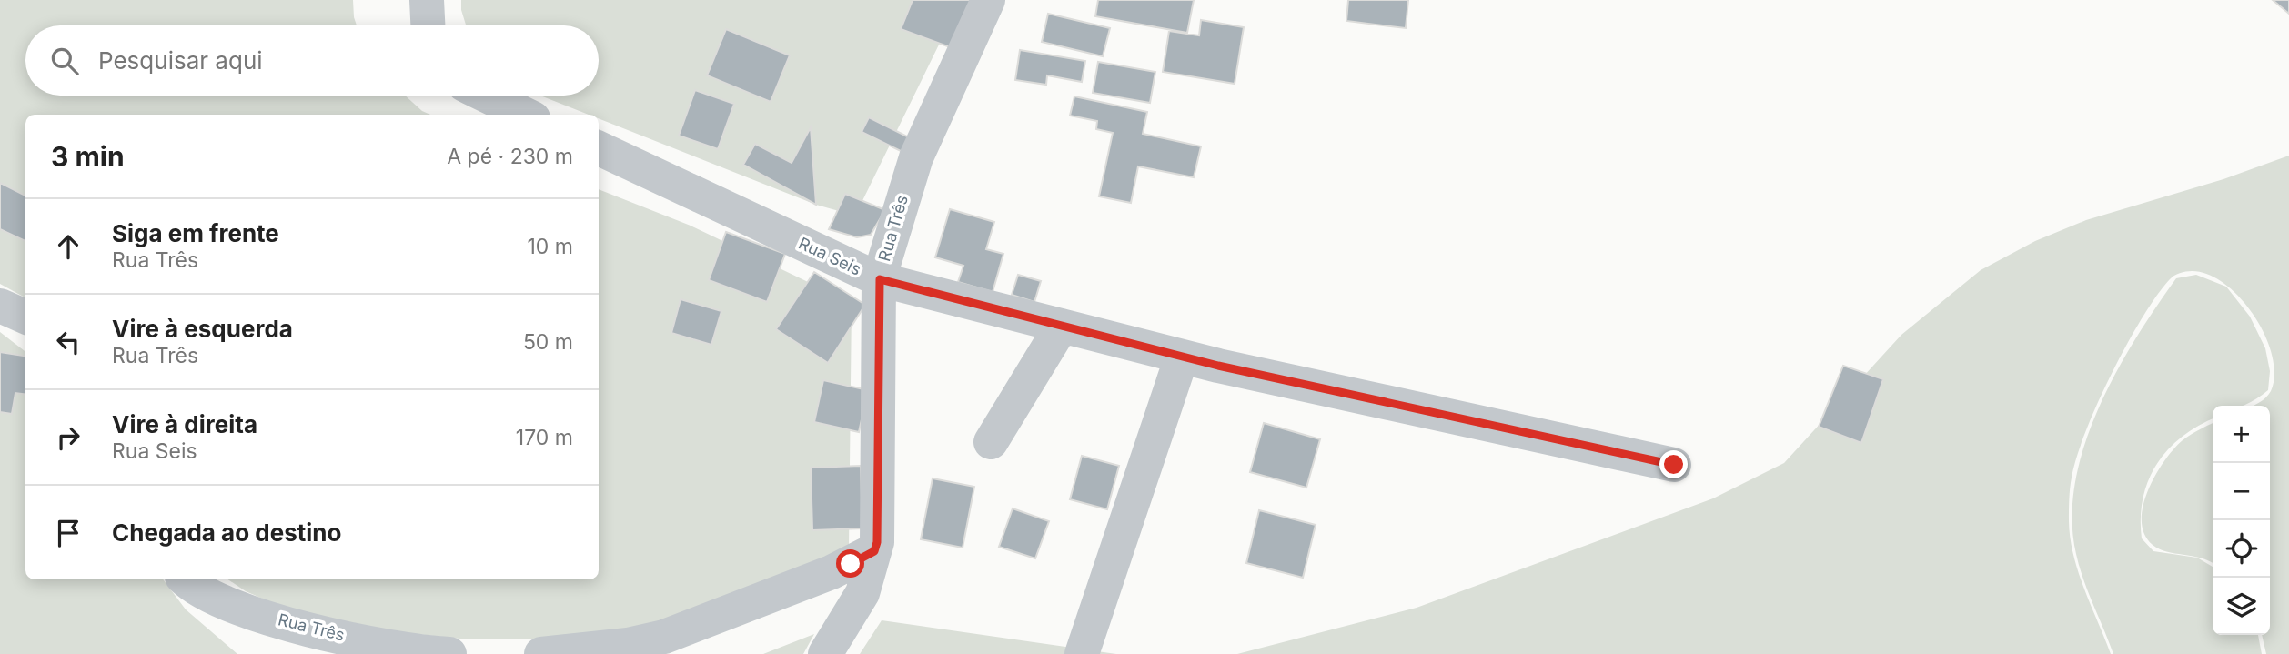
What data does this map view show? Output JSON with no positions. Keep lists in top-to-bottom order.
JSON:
{
  "streets": {
    "street": ["Rua Três", "Rua Seis"]
  },
  "crossings": [
    ["Rua Três", "Rua Seis"]
  ],
  "page": {
    "search": "Pesquisar aqui",
    "heading": ["3 min", "A pé · 230 m"],
    "list": [
      ["Siga em frente", "Rua Três", "10 m"],
      ["Vire à esquerda", "Rua Três", "50 m"],
      ["Vire à direita", "Rua Seis", "170 m"],
      "Chegada ao destino"
    ],
    "map_buttons": ["+", "−"]
  }
}
